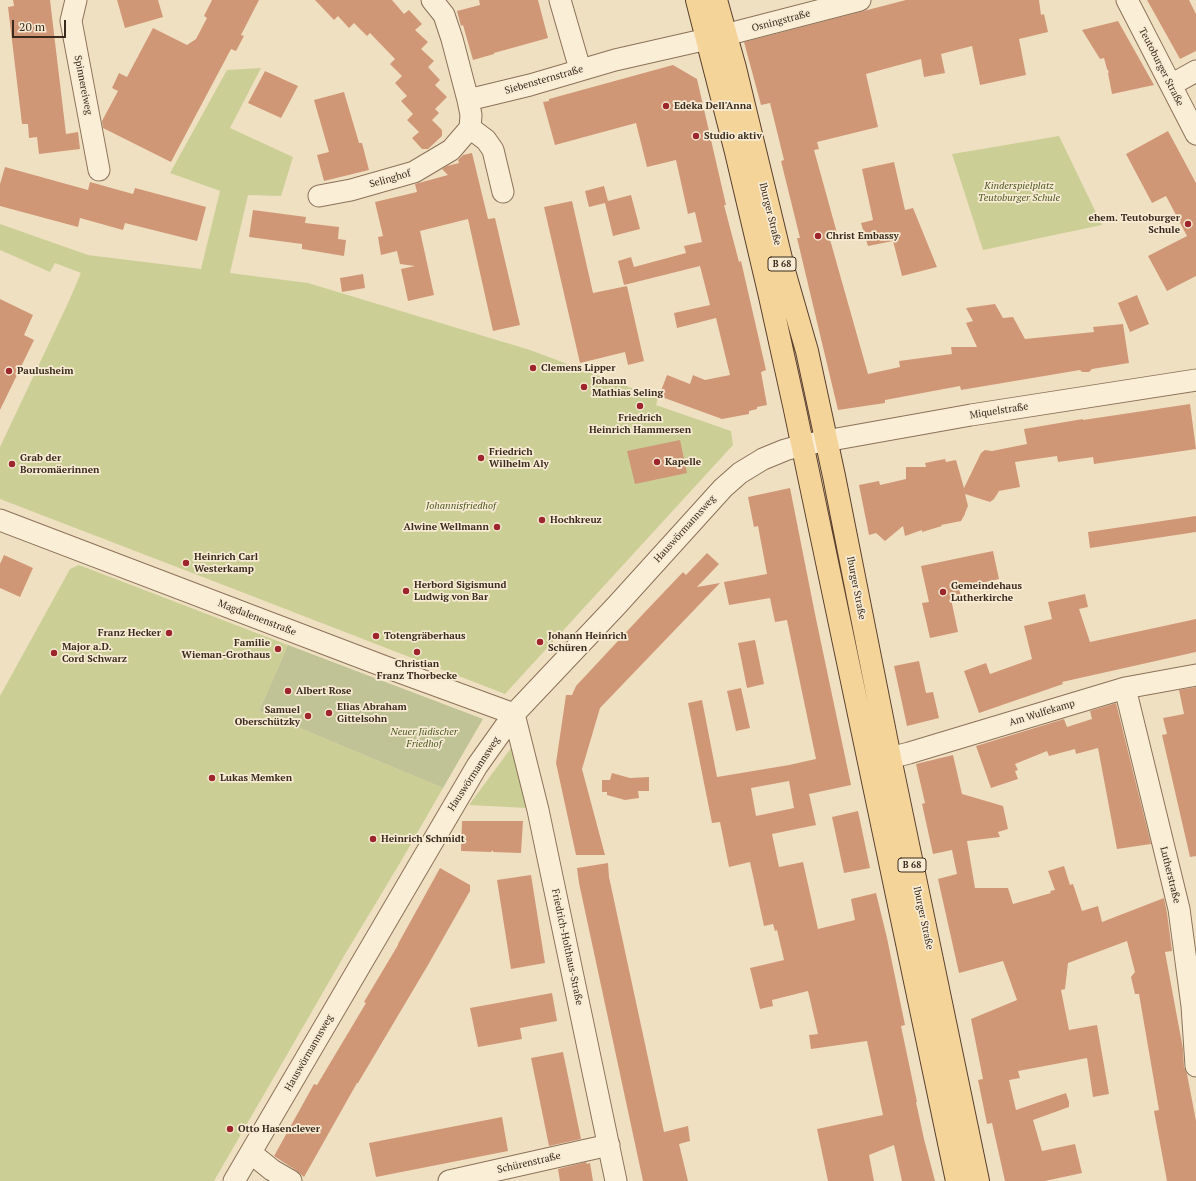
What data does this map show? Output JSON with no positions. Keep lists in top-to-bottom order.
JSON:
{
  "streets": {
    "main road": ["Iburger Straße", "B 68"],
    "street": [
      "Osningstraße",
      "Teutoburger Straße",
      "Siebensternstraße",
      "Spinnereiweg",
      "Selinghof",
      "Miquelstraße",
      "Hauswörmannsweg",
      "Magdalenenstraße",
      "Am Wulfekamp",
      "Lutherstraße",
      "Friedrich-Holthaus-Straße",
      "Schürenstraße"
    ]
  },
  "crossings": [
    ["Osningstraße", "Siebensternstraße"],
    ["Osningstraße", "Iburger Straße"],
    ["Siebensternstraße", "Iburger Straße"],
    ["Iburger Straße", "Miquelstraße"],
    ["Iburger Straße", "Hauswörmannsweg"],
    ["Iburger Straße", "Am Wulfekamp"],
    ["Miquelstraße", "Hauswörmannsweg"],
    ["Hauswörmannsweg", "Magdalenenstraße"],
    ["Hauswörmannsweg", "Friedrich-Holthaus-Straße"],
    ["Magdalenenstraße", "Friedrich-Holthaus-Straße"],
    ["Am Wulfekamp", "Lutherstraße"],
    ["Friedrich-Holthaus-Straße", "Schürenstraße"]
  ],
  "parks": ["Kinderspielplatz Teutoburger Schule", "Johannisfriedhof", "Neuer Jüdischer Friedhof"],
  "places": [
    "Edeka Dell'Anna",
    "Studio aktiv",
    "ehem. Teutoburger Schule",
    "Christ Embassy",
    "Clemens Lipper",
    "Paulusheim",
    "Johann Mathias Seling",
    "Friedrich Heinrich Hammersen",
    "Friedrich Wilhelm Aly",
    "Kapelle",
    "Grab der Borromäerinnen",
    "Hochkreuz",
    "Alwine Wellmann",
    "Heinrich Carl Westerkamp",
    "Herbord Sigismund Ludwig von Bar",
    "Gemeindehaus Lutherkirche",
    "Franz Hecker",
    "Totengräberhaus",
    "Johann Heinrich Schüren",
    "Familie Wieman-Grothaus",
    "Christian Franz Thorbecke",
    "Major a.D. Cord Schwarz",
    "Albert Rose",
    "Elias Abraham Gittelsohn",
    "Samuel Oberschützky",
    "Lukas Memken",
    "Heinrich Schmidt",
    "Otto Hasenclever"
  ],
  "scale_bar": "20 m"
}
